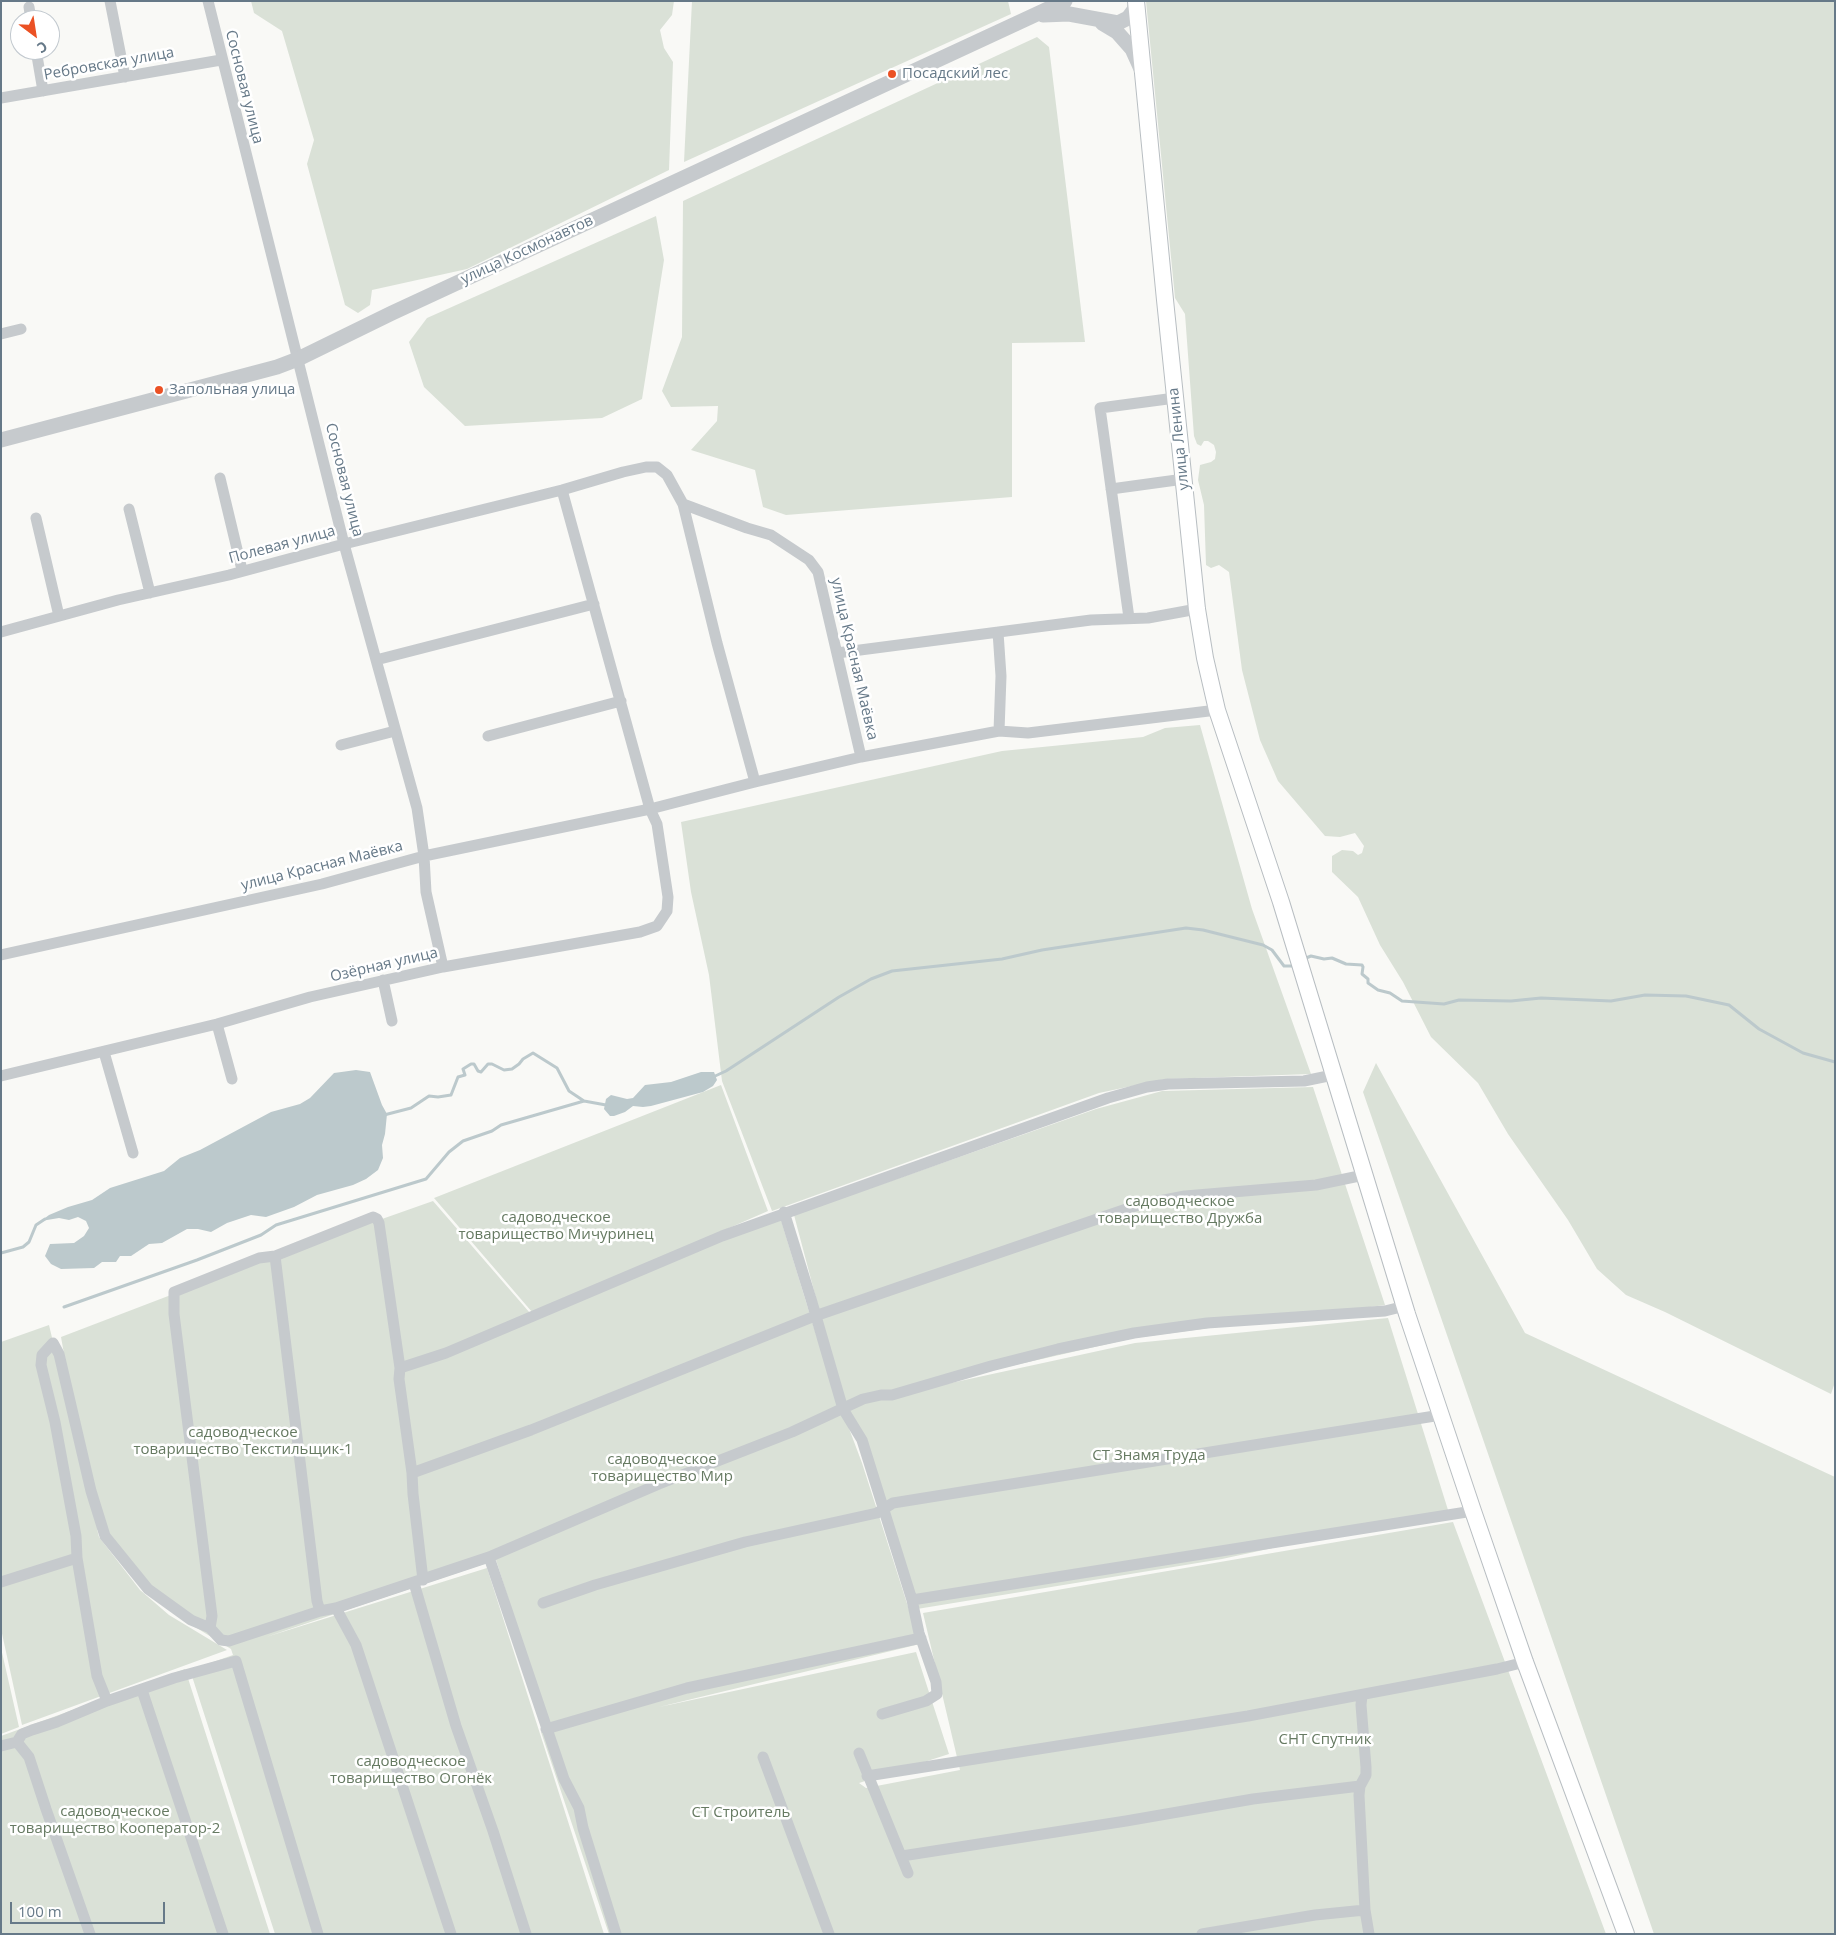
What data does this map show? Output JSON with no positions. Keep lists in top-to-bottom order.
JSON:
{
  "streets": {
    "main road": ["улица Ленина"],
    "street": [
      "Ребровская улица",
      "Сосновая улица",
      "улица Космонавтов",
      "Полевая улица",
      "улица Красная Маёвка",
      "Озёрная улица"
    ]
  },
  "crossings": [
    ["Ребровская улица", "Сосновая улица"],
    ["Сосновая улица", "улица Космонавтов"],
    ["Сосновая улица", "Полевая улица"],
    ["Сосновая улица", "улица Красная Маёвка"],
    ["Сосновая улица", "Озёрная улица"],
    ["улица Ленина", "улица Красная Маёвка"],
    ["Полевая улица", "улица Красная Маёвка"],
    ["улица Красная Маёвка", "Озёрная улица"]
  ],
  "parks": [
    "садоводческое товарищество Дружба",
    "садоводческое товарищество Мичуринец",
    "садоводческое товарищество Текстильщик-1",
    "СТ Знамя Труда",
    "садоводческое товарищество Мир",
    "СНТ Спутник",
    "садоводческое товарищество Огонёк",
    "садоводческое товарищество Кооператор-2",
    "СТ Строитель"
  ],
  "places": ["Посадский лес", "Запольная улица"],
  "scale_bar": "100 m",
  "north": "bottom right"
}
